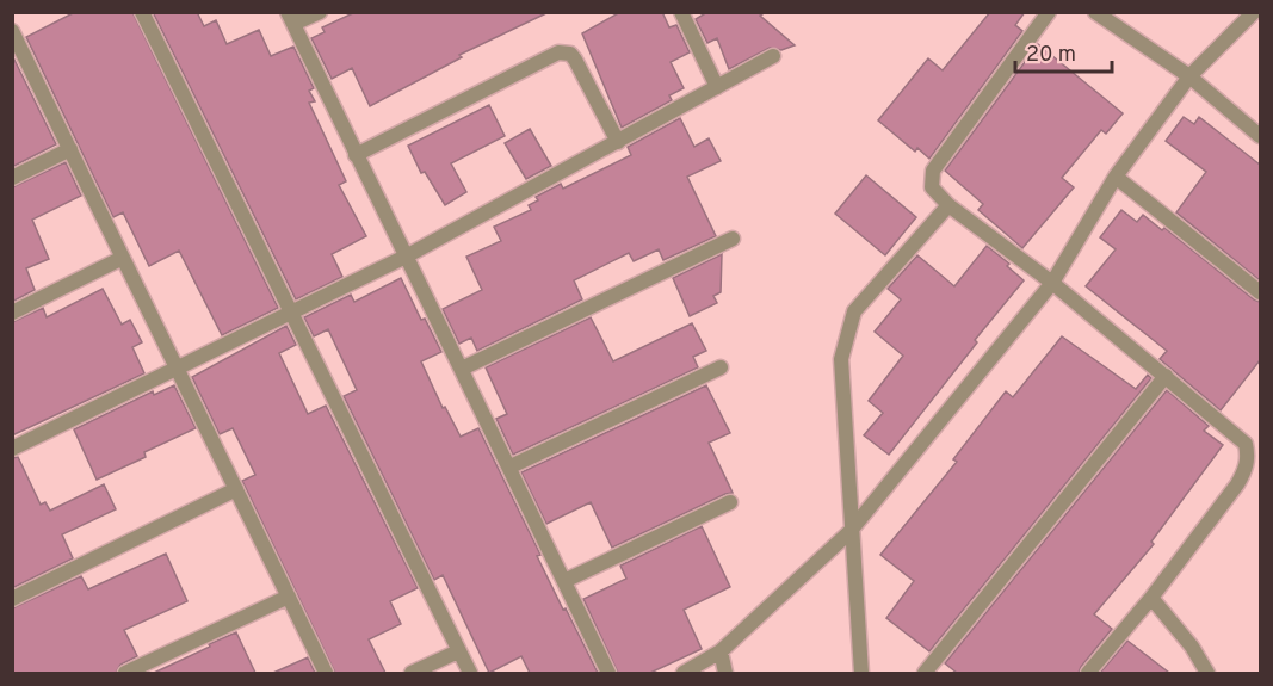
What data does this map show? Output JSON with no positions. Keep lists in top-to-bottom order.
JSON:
{
  "scale_bar": "20 m"
}
